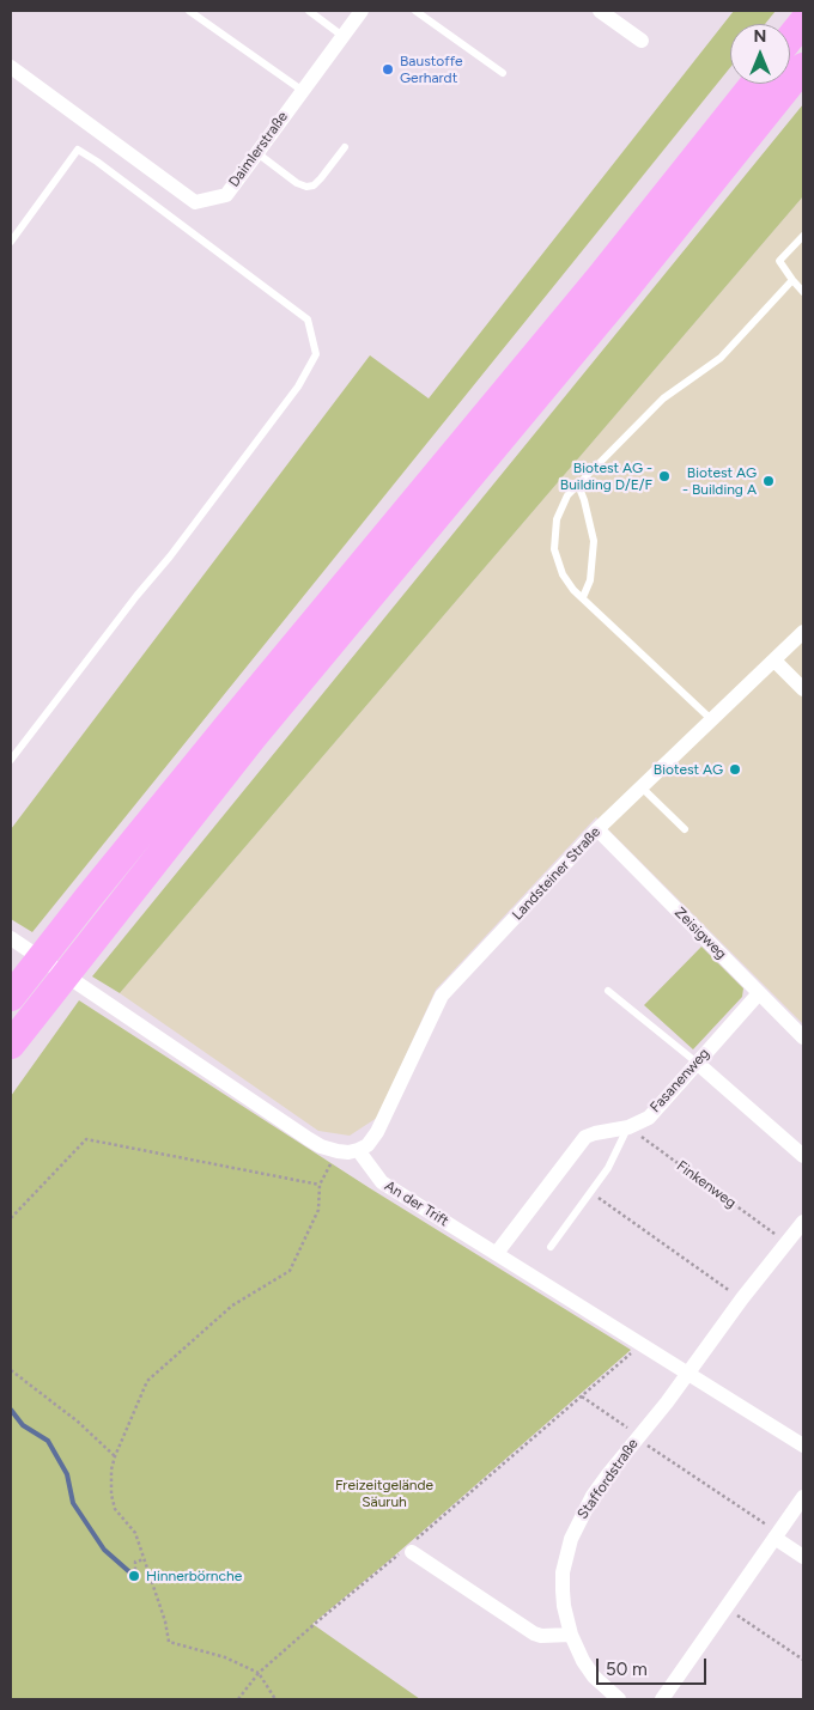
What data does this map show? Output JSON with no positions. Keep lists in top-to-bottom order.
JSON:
{
  "streets": {
    "street": [
      "Daimlerstraße",
      "Landsteiner Straße",
      "Zeisigweg",
      "Fasanenweg",
      "An der Trift",
      "Staffordstraße"
    ],
    "path": ["Finkenweg"]
  },
  "crossings": [
    ["Landsteiner Straße", "Zeisigweg"],
    ["Landsteiner Straße", "An der Trift"],
    ["Zeisigweg", "Fasanenweg"],
    ["Fasanenweg", "Finkenweg"],
    ["Fasanenweg", "An der Trift"],
    ["An der Trift", "Staffordstraße"]
  ],
  "parks": ["Freizeitgelände Säuruh"],
  "places": [
    "Baustoffe Gerhardt",
    "Biotest AG - Building D/E/F",
    "Biotest AG - Building A",
    "Biotest AG",
    "Hinnerbörnche"
  ],
  "scale_bar": "50 m",
  "north": "top"
}
